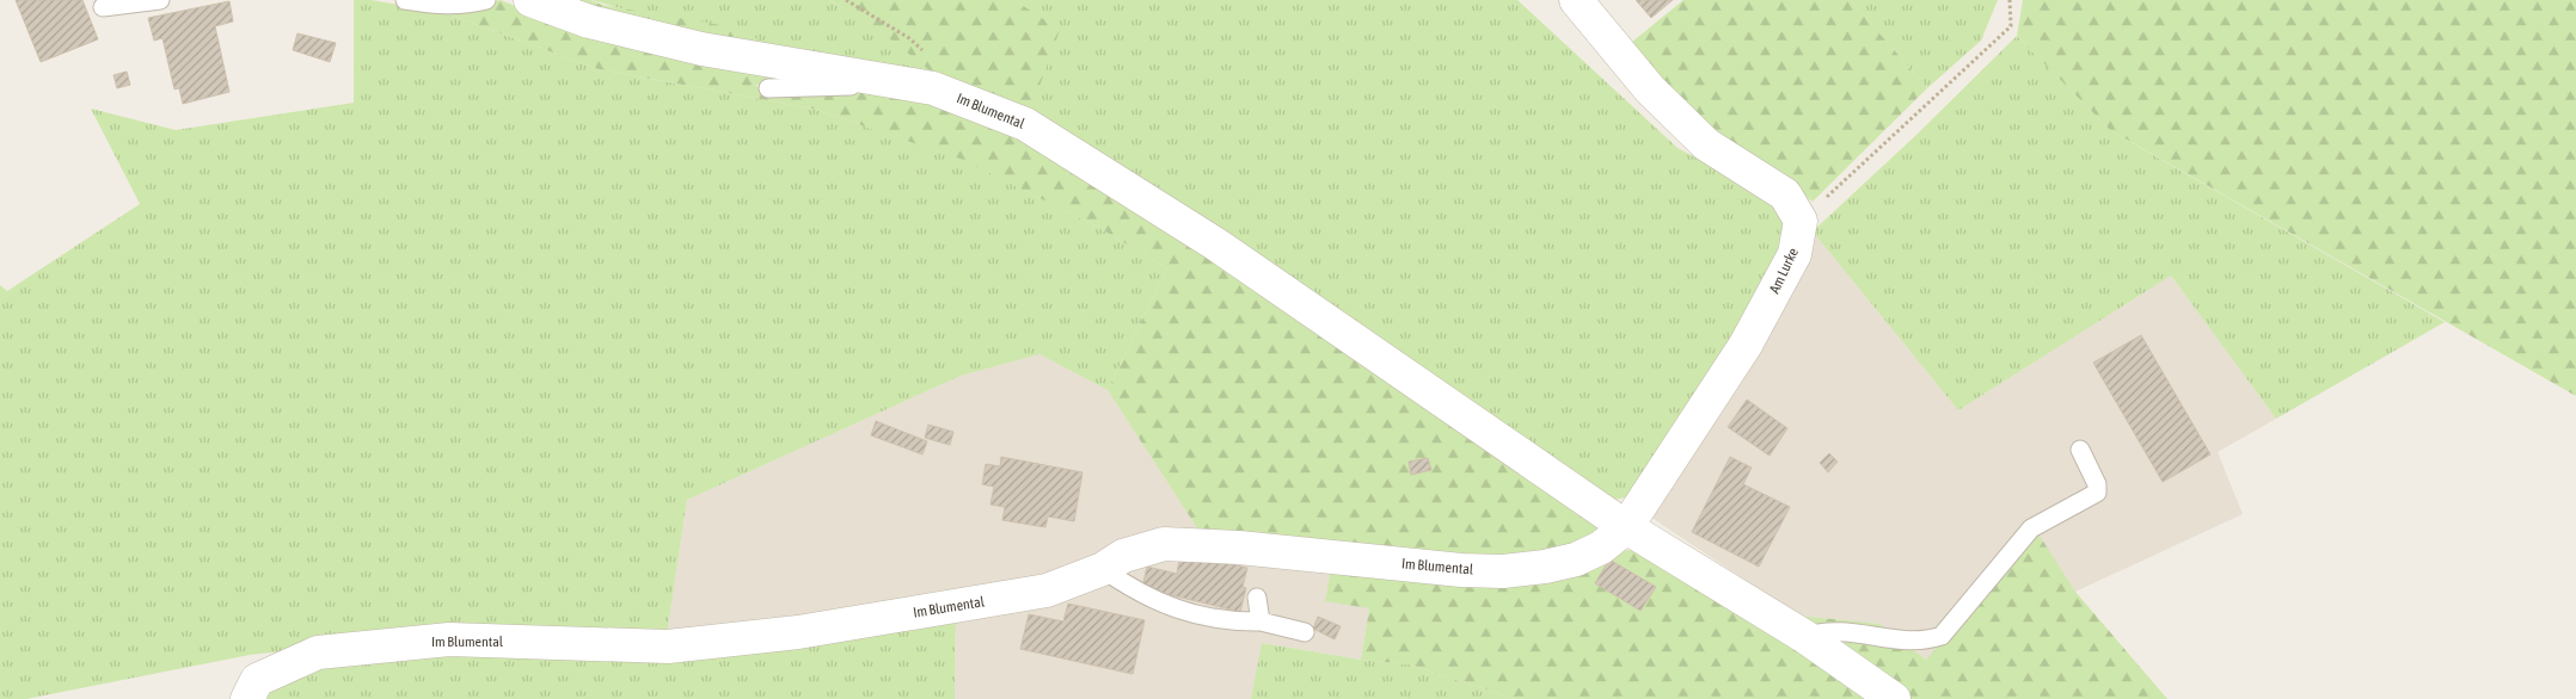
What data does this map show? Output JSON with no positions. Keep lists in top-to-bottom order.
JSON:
{
  "streets": {
    "street": ["Im Blumental", "Am Lurke"]
  },
  "crossings": [
    ["Im Blumental", "Am Lurke"]
  ]
}
